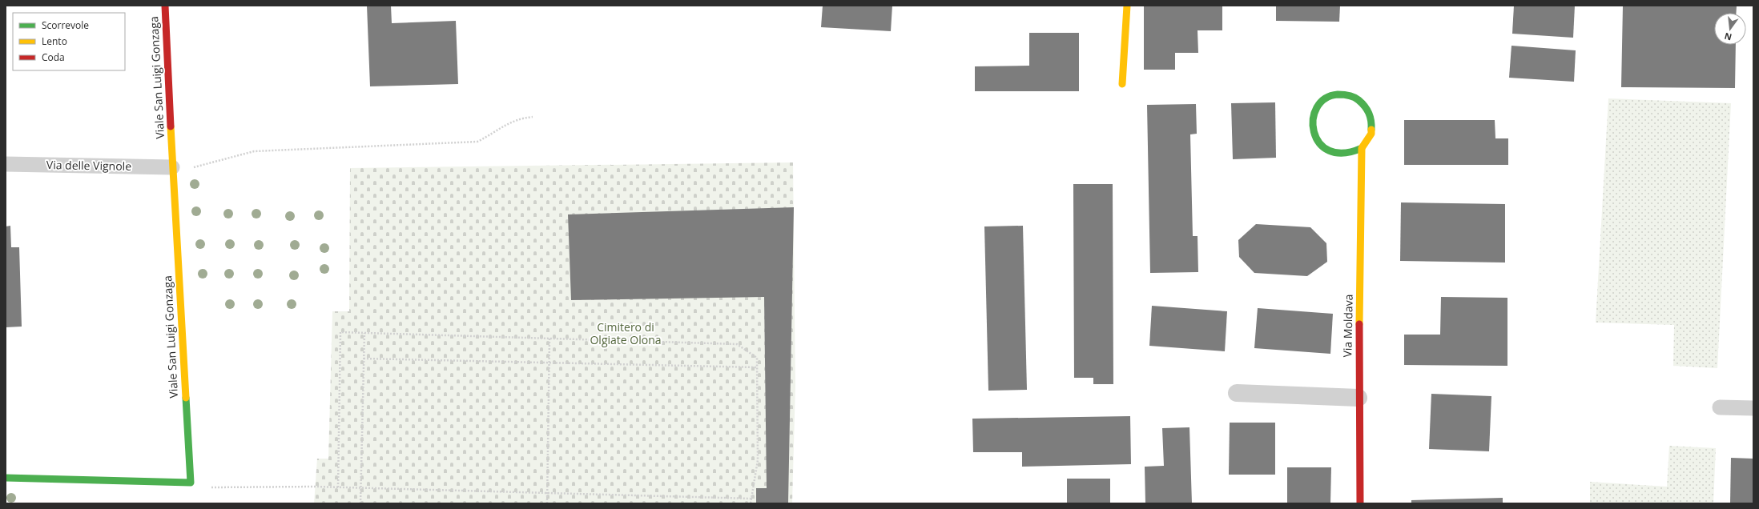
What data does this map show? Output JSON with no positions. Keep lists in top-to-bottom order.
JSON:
{
  "streets": {
    "street": ["Viale San Luigi Gonzaga", "Via Moldava"],
    "lane": ["Via delle Vignole"]
  },
  "crossings": [
    ["Viale San Luigi Gonzaga", "Via delle Vignole"]
  ],
  "parks": ["Cimitero di Olgiate Olona"],
  "legend": ["Scorrevole", "Lento", "Coda"],
  "north": "bottom"
}
